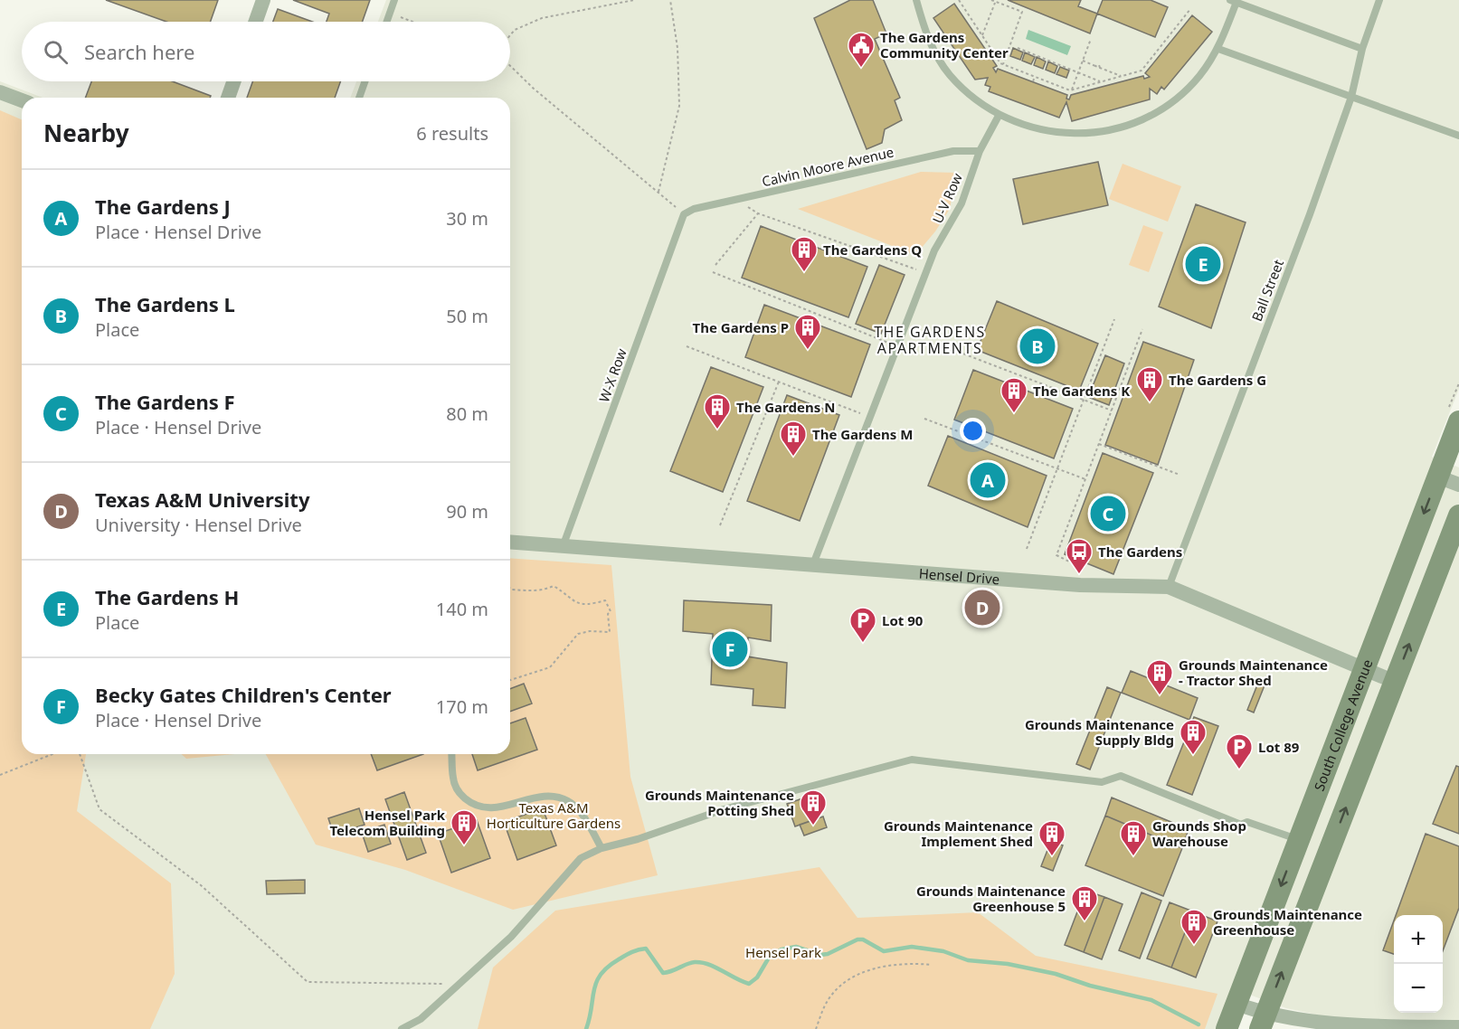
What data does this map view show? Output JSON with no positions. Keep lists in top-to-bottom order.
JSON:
{
  "streets": {
    "main road": ["South College Avenue"],
    "street": ["Hensel Drive"],
    "lane": [
      "Calvin Moore Avenue",
      "U-V Row",
      "Ball Street",
      "W-X Row"
    ]
  },
  "crossings": [
    ["Calvin Moore Avenue", "U-V Row"],
    ["Calvin Moore Avenue", "W-X Row"],
    ["U-V Row", "Hensel Drive"],
    ["Ball Street", "Hensel Drive"],
    ["W-X Row", "Hensel Drive"],
    ["Hensel Drive", "South College Avenue"]
  ],
  "districts": ["THE GARDENS APARTMENTS"],
  "parks": ["Texas A&M Horticulture Gardens", "Hensel Park"],
  "places": {
    "public building": ["The Gardens Community Center"],
    "building": [
      "The Gardens Q",
      "The Gardens P",
      "The Gardens G",
      "The Gardens K",
      "The Gardens N",
      "The Gardens M",
      "Grounds Maintenance - Tractor Shed",
      "Grounds Maintenance Supply Bldg",
      "Grounds Maintenance Potting Shed",
      "Hensel Park Telecom Building",
      "Grounds Maintenance Implement Shed",
      "Grounds Shop Warehouse",
      "Grounds Maintenance Greenhouse 5",
      "Grounds Maintenance Greenhouse"
    ],
    "bus stop": ["The Gardens"],
    "parking": ["Lot 90", "Lot 89"]
  },
  "page": {
    "search": "Search here",
    "heading": ["Nearby", "6 results"],
    "list": [
      {
        "mark": "A",
        "name": "The Gardens J",
        "note": "Place · Hensel Drive",
        "value": "30 m"
      },
      {
        "mark": "B",
        "name": "The Gardens L",
        "note": "Place",
        "value": "50 m"
      },
      {
        "mark": "C",
        "name": "The Gardens F",
        "note": "Place · Hensel Drive",
        "value": "80 m"
      },
      {
        "mark": "D",
        "name": "Texas A&M University",
        "note": "University · Hensel Drive",
        "value": "90 m"
      },
      {
        "mark": "E",
        "name": "The Gardens H",
        "note": "Place",
        "value": "140 m"
      },
      {
        "mark": "F",
        "name": "Becky Gates Children's Center",
        "note": "Place · Hensel Drive",
        "value": "170 m"
      }
    ],
    "pins": [
      "E",
      "B",
      "A",
      "C",
      "D",
      "F"
    ],
    "map_buttons": ["+", "−"]
  }
}
